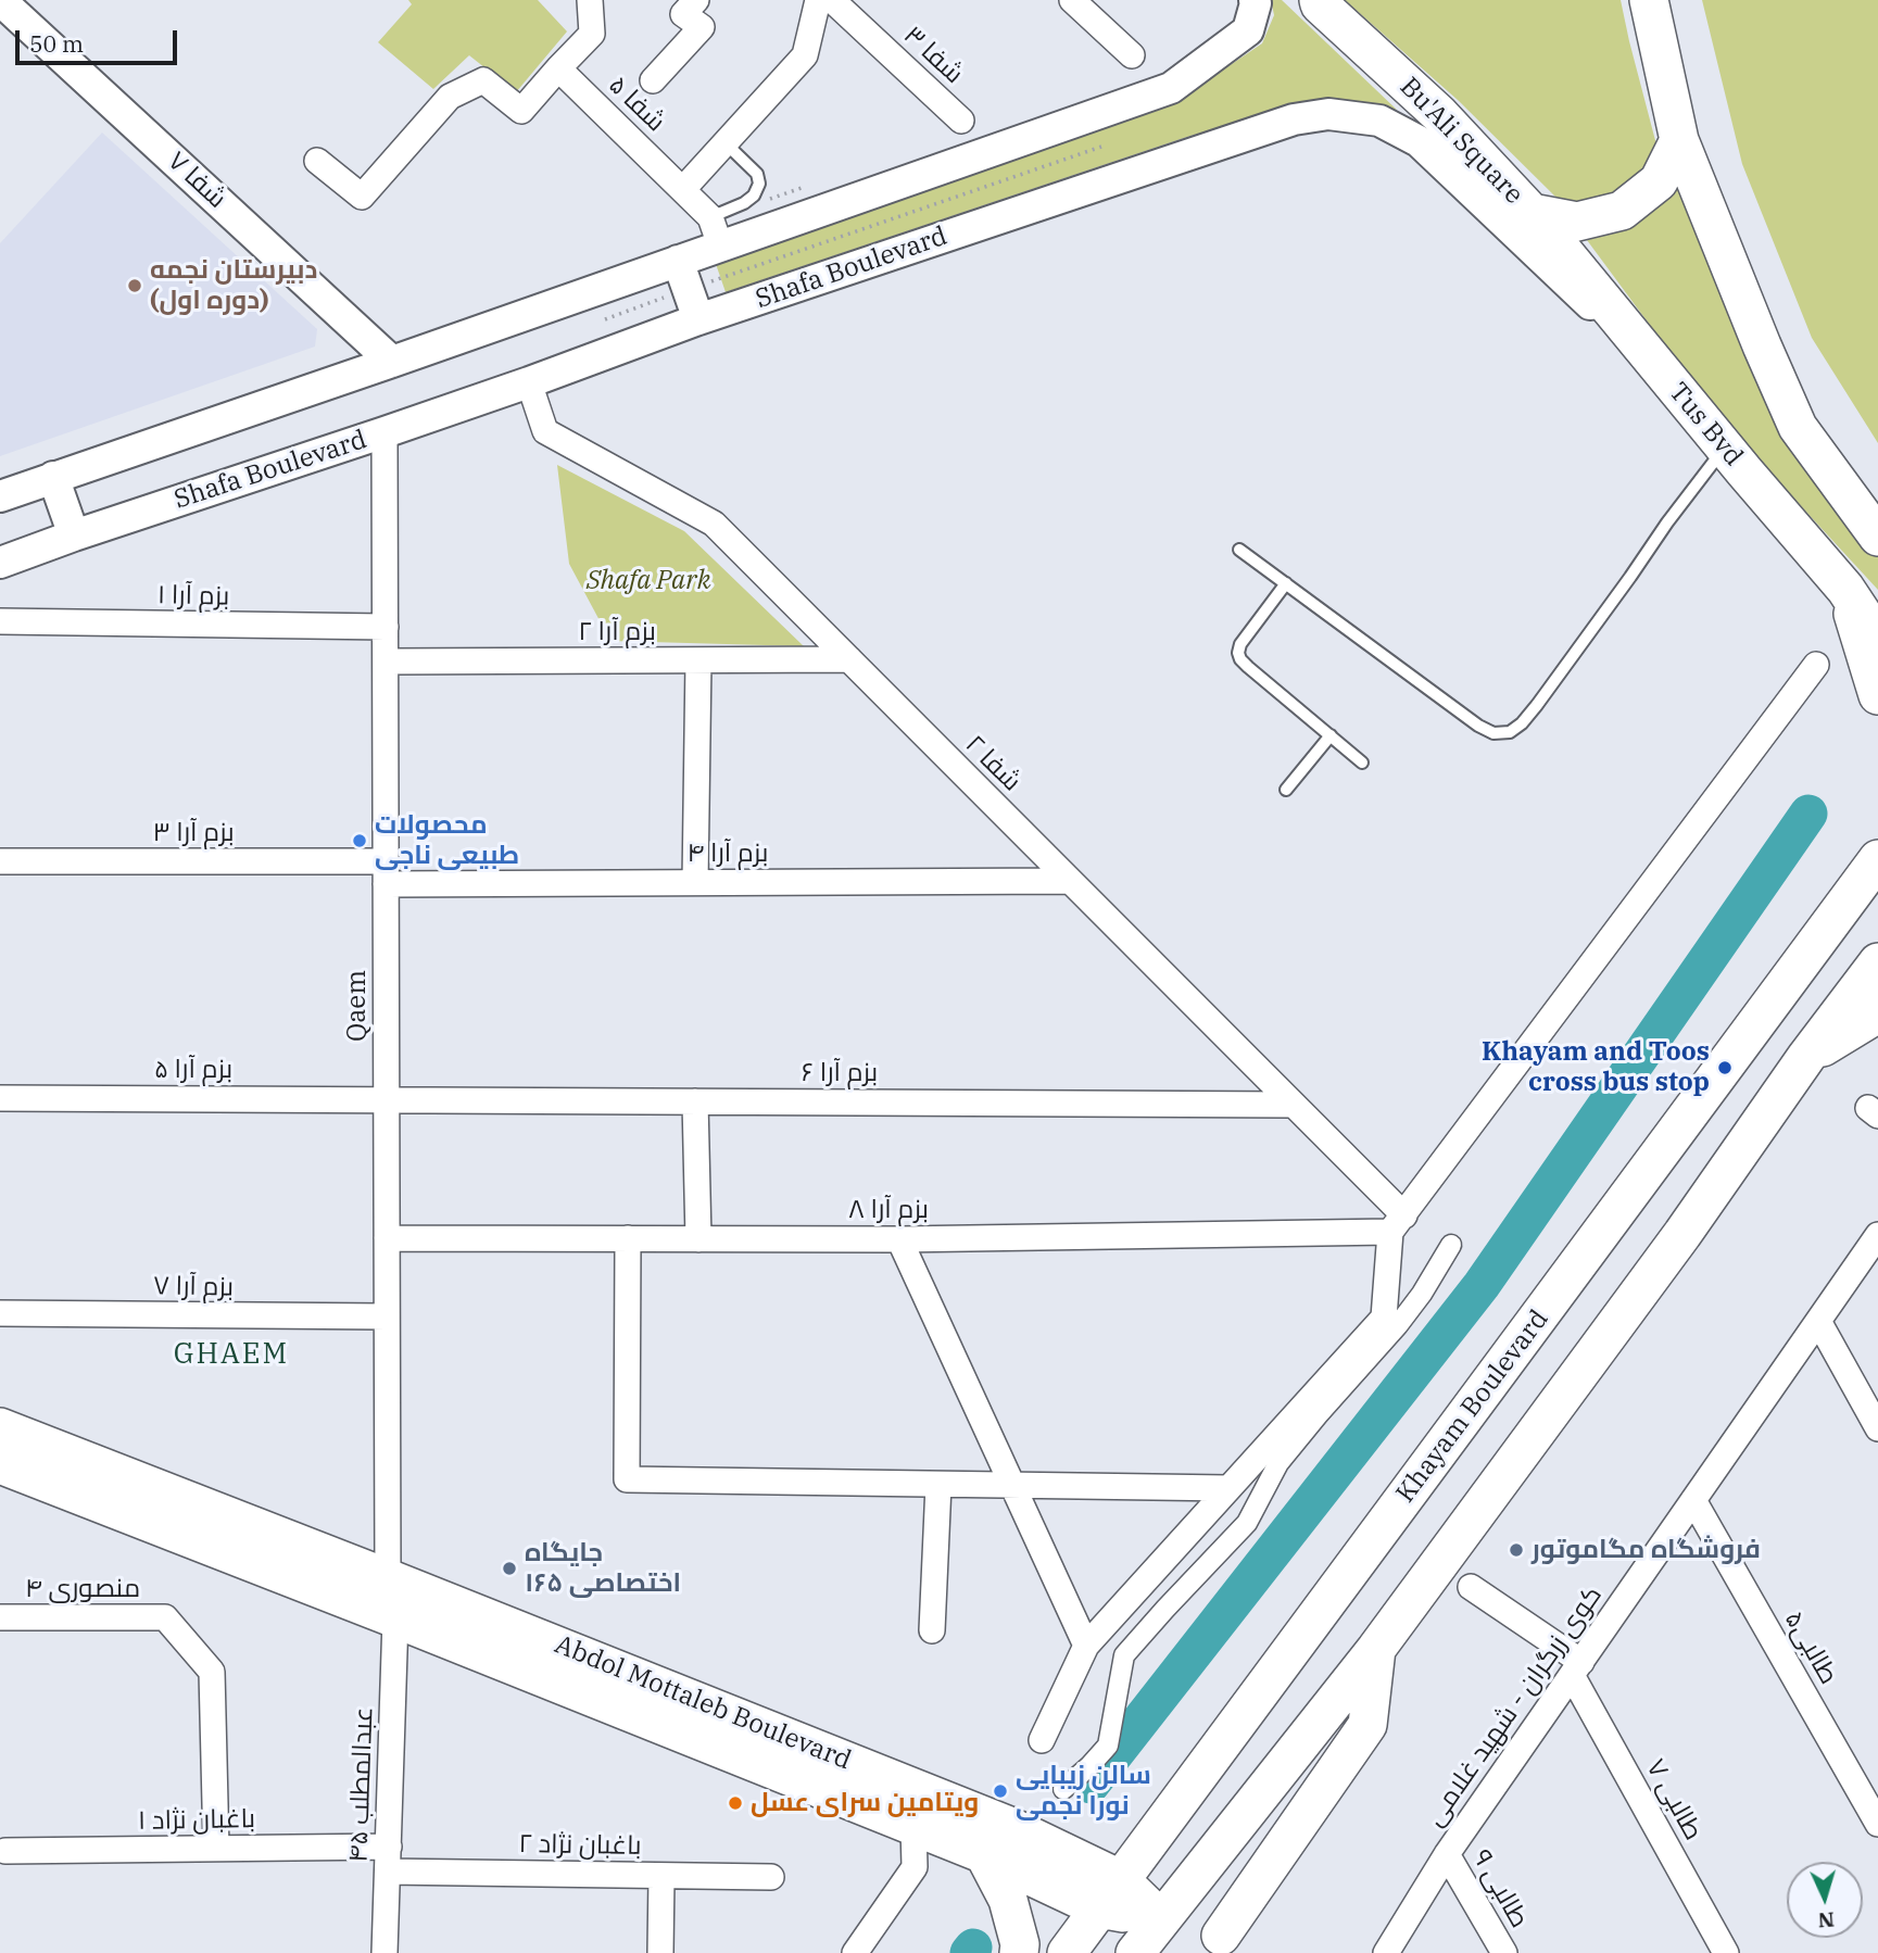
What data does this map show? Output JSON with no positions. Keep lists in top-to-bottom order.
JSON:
{
  "streets": {
    "main road": [
      "Bu'Ali Square",
      "Tus Bvd",
      "Khayam Boulevard",
      "Abdol Mottaleb Boulevard"
    ],
    "street": [
      "شفا ۳",
      "شفا ۵",
      "شفا ۷",
      "Shafa Boulevard",
      "بزم آرا ۱",
      "بزم آرا ۲",
      "شفا ۲",
      "بزم آرا ۳",
      "بزم آرا ۴",
      "Qaem",
      "بزم آرا ۵",
      "بزم آرا ۶",
      "بزم آرا ۸",
      "بزم آرا ۷",
      "منصوری ۴",
      "طالبی۵",
      "کوی زرگران - شهید غلامی",
      "عبدالمطلب ۴۵",
      "طالبی ۷",
      "باغبان نژاد ۱",
      "باغبان نژاد ۲",
      "طالبی ۹"
    ]
  },
  "crossings": [
    ["Bu'Ali Square", "Tus Bvd"],
    ["Shafa Boulevard", "Tus Bvd"],
    ["Shafa Boulevard", "شفا ۲"],
    ["Shafa Boulevard", "Qaem"],
    ["بزم آرا ۱", "Qaem"],
    ["بزم آرا ۲", "شفا ۲"],
    ["بزم آرا ۲", "Qaem"],
    ["شفا ۲", "بزم آرا ۴"],
    ["شفا ۲", "بزم آرا ۶"],
    ["شفا ۲", "بزم آرا ۸"],
    ["بزم آرا ۳", "بزم آرا ۴"],
    ["بزم آرا ۳", "Qaem"],
    ["بزم آرا ۴", "Qaem"],
    ["Qaem", "بزم آرا ۵"],
    ["Qaem", "بزم آرا ۶"],
    ["Qaem", "بزم آرا ۸"],
    ["Qaem", "بزم آرا ۷"],
    ["Qaem", "Abdol Mottaleb Boulevard"],
    ["Qaem", "عبدالمطلب ۴۵"],
    ["بزم آرا ۵", "بزم آرا ۶"],
    ["Khayam Boulevard", "Abdol Mottaleb Boulevard"],
    ["منصوری ۴", "باغبان نژاد ۱"],
    ["طالبی۵", "کوی زرگران - شهید غلامی"],
    ["Abdol Mottaleb Boulevard", "عبدالمطلب ۴۵"],
    ["کوی زرگران - شهید غلامی", "طالبی ۷"],
    ["کوی زرگران - شهید غلامی", "طالبی ۹"],
    ["عبدالمطلب ۴۵", "باغبان نژاد ۱"],
    ["عبدالمطلب ۴۵", "باغبان نژاد ۲"],
    ["باغبان نژاد ۱", "باغبان نژاد ۲"]
  ],
  "districts": ["GHAEM"],
  "parks": ["Shafa Park"],
  "places": [
    "دبیرستان نجمه (دوره اول)",
    "محصولات طبیعی ناجی",
    "Khayam and Toos cross bus stop",
    "فروشگاه مگاموتور",
    "جایگاه اختصاصی ۱۶۵",
    "سالن زیبایی نورا نجمی",
    "ویتامین سرای عسل"
  ],
  "scale_bar": "50 m",
  "north": "bottom"
}
